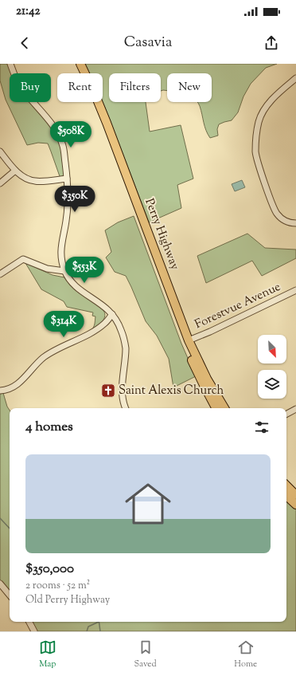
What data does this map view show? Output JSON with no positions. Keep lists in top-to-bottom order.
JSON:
{
  "streets": {
    "highway": ["Perry Highway"],
    "street": ["Forestvue Avenue"]
  },
  "crossings": [
    ["Perry Highway", "Forestvue Avenue"]
  ],
  "places": {
    "church": ["Saint Alexis Church"]
  },
  "north": "bottom right",
  "page": {
    "status": "21:42",
    "header": "Casavia",
    "chip": [
      "Buy",
      "Rent",
      "Filters",
      "New"
    ],
    "price": [
      "$508K",
      "$350K",
      "$553K",
      "$314K"
    ],
    "heading": "4 homes",
    "list": [
      {
        "name": "$350,000",
        "note": "2 rooms · 52 m² · Old Perry Highway"
      }
    ],
    "tabs": ["Map", "Saved", "Home"]
  }
}
